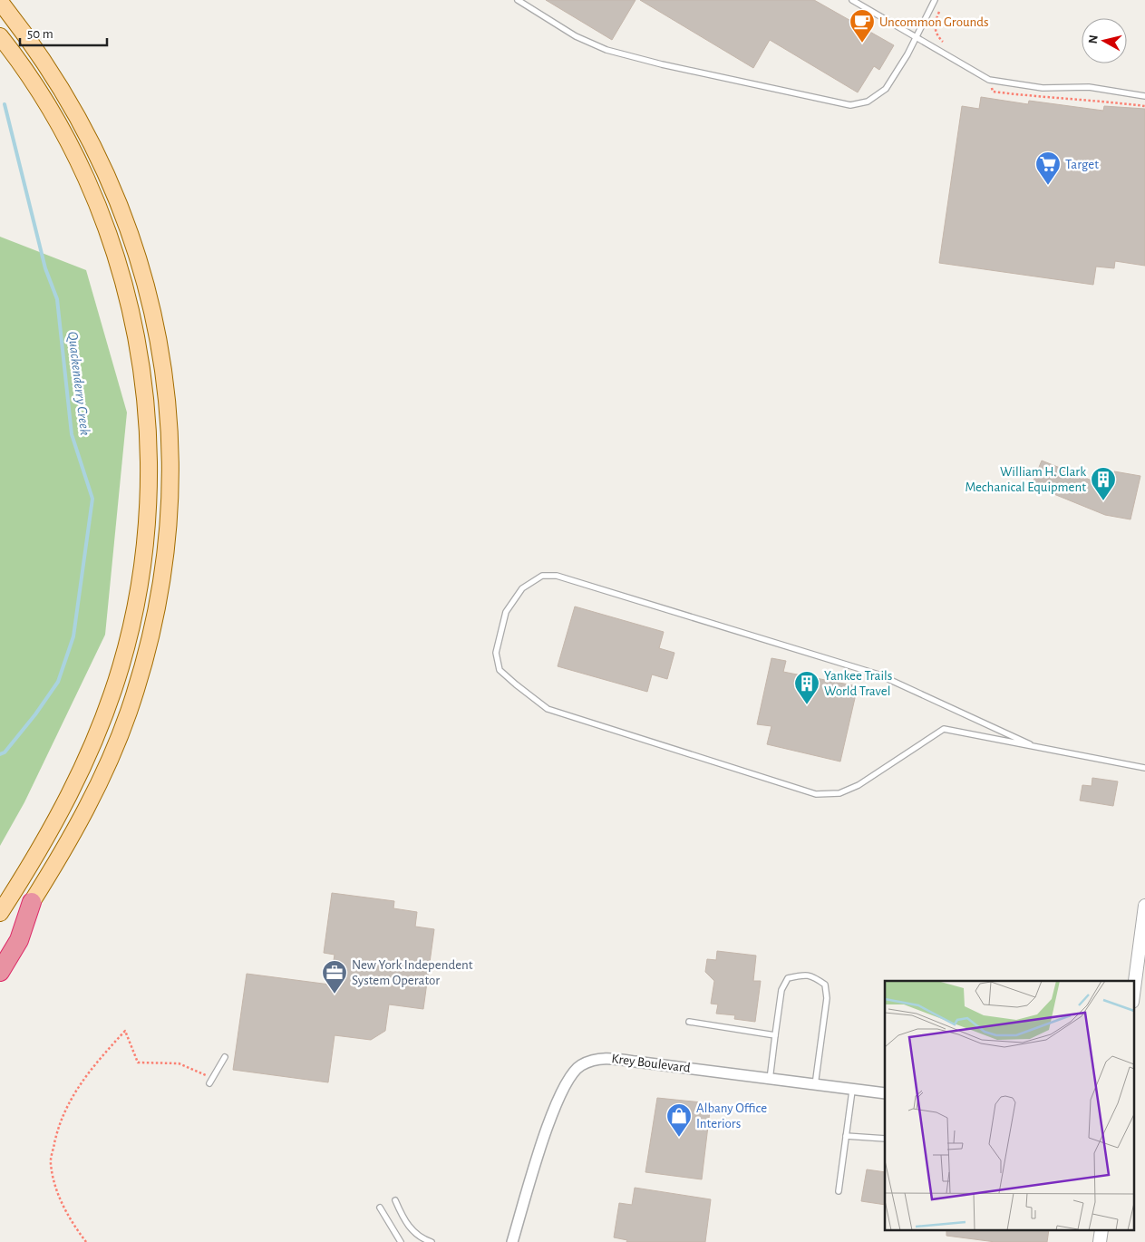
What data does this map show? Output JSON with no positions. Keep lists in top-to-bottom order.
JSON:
{
  "streets": {
    "street": ["Krey Boulevard"]
  },
  "water": ["Quackenderry Creek"],
  "places": {
    "cafe": ["Uncommon Grounds"],
    "supermarket": ["Target"],
    "building": ["William H. Clark Mechanical Equipment", "Yankee Trails World Travel"],
    "office": ["New York Independent System Operator"],
    "shop": ["Albany Office Interiors"]
  },
  "scale_bar": "50 m",
  "north": "left"
}
